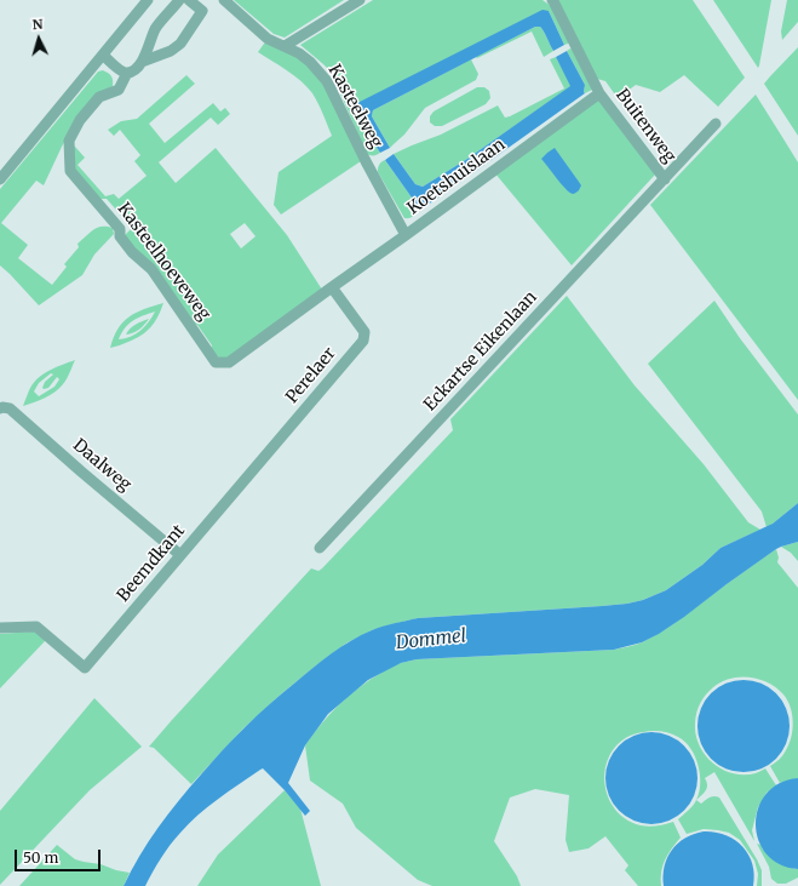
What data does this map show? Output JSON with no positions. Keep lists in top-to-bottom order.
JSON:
{
  "streets": {
    "street": [
      "Kasteelweg",
      "Buitenweg",
      "Koetshuislaan",
      "Kasteelhoeveweg",
      "Eckartse Eikenlaan",
      "Perelaer",
      "Daalweg",
      "Beemdkant"
    ]
  },
  "crossings": [
    ["Kasteelweg", "Koetshuislaan"],
    ["Buitenweg", "Koetshuislaan"],
    ["Buitenweg", "Eckartse Eikenlaan"],
    ["Koetshuislaan", "Kasteelhoeveweg"],
    ["Koetshuislaan", "Perelaer"],
    ["Kasteelhoeveweg", "Perelaer"],
    ["Perelaer", "Beemdkant"],
    ["Daalweg", "Beemdkant"]
  ],
  "water": ["Dommel"],
  "scale_bar": "50 m",
  "north": "top"
}
